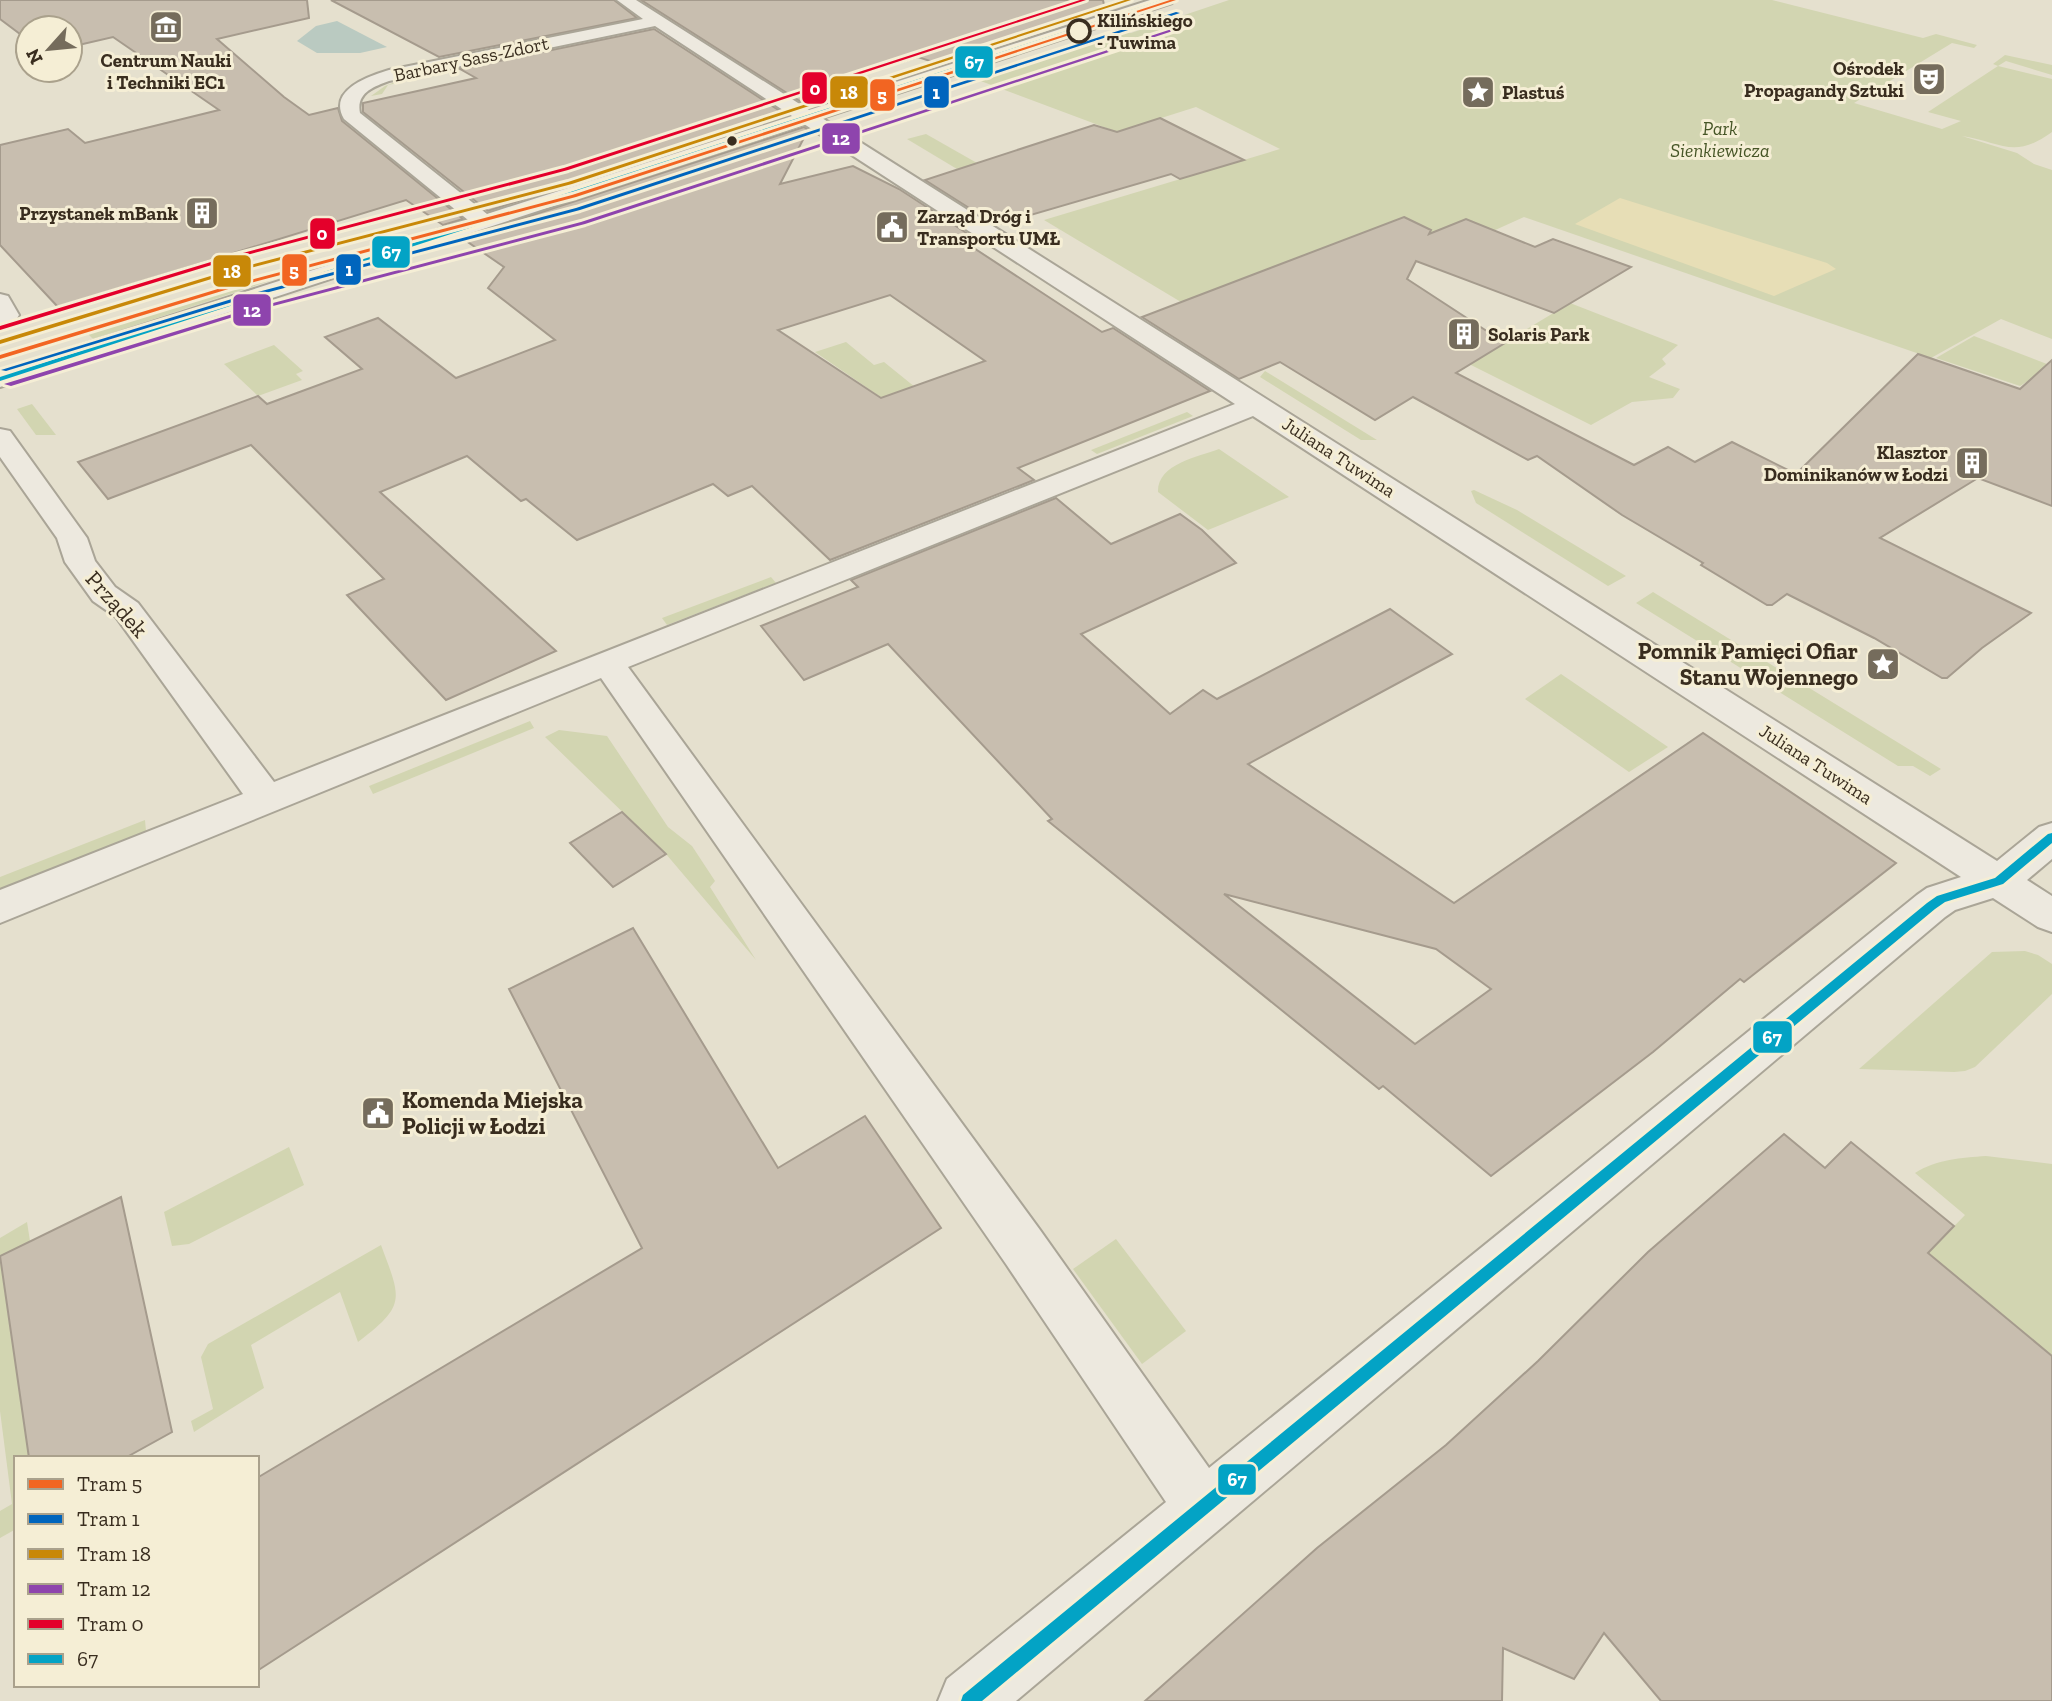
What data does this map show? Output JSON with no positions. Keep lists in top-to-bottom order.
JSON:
{
  "streets": {
    "street": ["Barbary Sass-Zdort", "Juliana Tuwima", "Prządek"]
  },
  "crossings": [
    ["Barbary Sass-Zdort", "Juliana Tuwima"]
  ],
  "parks": ["Park Sienkiewicza"],
  "places": {
    "museum": ["Centrum Nauki i Techniki EC1"],
    "other": ["Kilińskiego - Tuwima"],
    "theatre": ["Ośrodek Propagandy Sztuki"],
    "place": ["Plastuś", "Pomnik Pamięci Ofiar Stanu Wojennego"],
    "building": ["Przystanek mBank", "Solaris Park", "Klasztor Dominikanów w Łodzi"],
    "public building": ["Zarząd Dróg i Transportu UMŁ", "Komenda Miejska Policji w Łodzi"]
  },
  "lines": [
    "tram line 5",
    "tram line 18",
    "tram line 0",
    "transit line 67",
    "tram line 1",
    "tram line 12"
  ],
  "legend": [
    "Tram 5",
    "Tram 1",
    "Tram 18",
    "Tram 12",
    "Tram 0",
    "67"
  ],
  "north": "bottom left"
}
